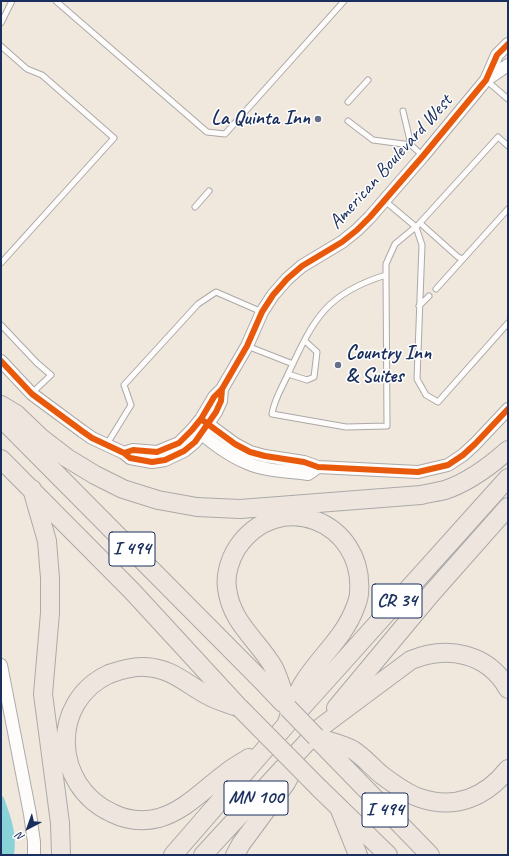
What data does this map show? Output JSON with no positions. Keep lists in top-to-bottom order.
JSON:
{
  "streets": {
    "highway": ["I 494", "CR 34", "MN 100"],
    "street": ["American Boulevard West"]
  },
  "crossings": [
    ["I 494", "CR 34"],
    ["I 494", "MN 100"],
    ["CR 34", "MN 100"]
  ],
  "places": ["La Quinta Inn", "Country Inn & Suites"],
  "north": "bottom left"
}
